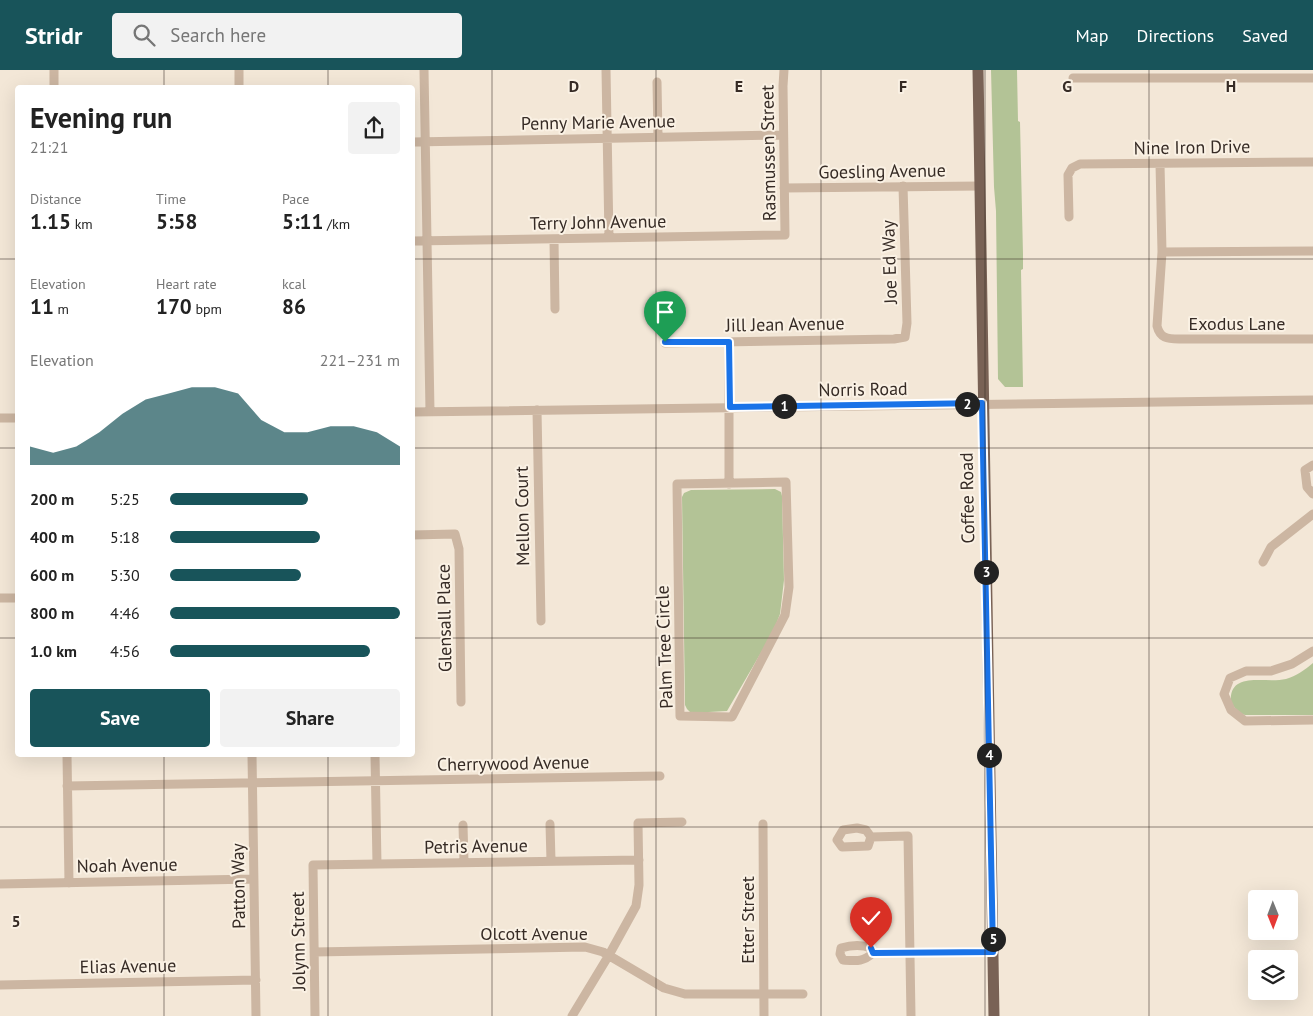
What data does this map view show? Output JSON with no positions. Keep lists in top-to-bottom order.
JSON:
{
  "streets": {
    "main road": ["Coffee Road"],
    "street": [
      "Penny Marie Avenue",
      "Nine Iron Drive",
      "Rasmussen Street",
      "Goesling Avenue",
      "Terry John Avenue",
      "Joe Ed Way",
      "Exodus Lane",
      "Jill Jean Avenue",
      "Norris Road",
      "Mellon Court",
      "Glensall Place",
      "Palm Tree Circle",
      "Cherrywood Avenue",
      "Petris Avenue",
      "Noah Avenue",
      "Patton Way",
      "Etter Street",
      "Olcott Avenue",
      "Jolynn Street",
      "Elias Avenue"
    ]
  },
  "crossings": [
    ["Penny Marie Avenue", "Rasmussen Street"],
    ["Rasmussen Street", "Goesling Avenue"],
    ["Rasmussen Street", "Terry John Avenue"],
    ["Goesling Avenue", "Joe Ed Way"],
    ["Goesling Avenue", "Coffee Road"],
    ["Joe Ed Way", "Jill Jean Avenue"],
    ["Norris Road", "Coffee Road"],
    ["Norris Road", "Mellon Court"],
    ["Cherrywood Avenue", "Patton Way"],
    ["Petris Avenue", "Jolynn Street"],
    ["Noah Avenue", "Patton Way"],
    ["Patton Way", "Elias Avenue"],
    ["Etter Street", "Olcott Avenue"],
    ["Olcott Avenue", "Jolynn Street"]
  ],
  "north": "bottom",
  "page": {
    "header": "Stridr",
    "search": "Search here",
    "nav": ["Map", "Directions", "Saved"],
    "heading": ["Evening run", "21:21"],
    "stats": [
      ["Distance", "1.15 km"],
      ["Time", "5:58"],
      ["Pace", "5:11 /km"],
      ["Elevation", "11 m"],
      ["Heart rate", "170 bpm"],
      ["kcal", "86"]
    ],
    "chart": ["Elevation", "221–231 m"],
    "pins": [
      "2",
      "1",
      "3",
      "4",
      "5"
    ],
    "list": [
      {
        "name": "200 m",
        "note": "5:25"
      },
      {
        "name": "400 m",
        "note": "5:18"
      },
      {
        "name": "600 m",
        "note": "5:30"
      },
      {
        "name": "800 m",
        "note": "4:46"
      },
      {
        "name": "1.0 km",
        "note": "4:56"
      }
    ],
    "buttons": ["Save", "Share"]
  },
  "grid": {
    "columns": [
      "D",
      "E",
      "F",
      "G",
      "H"
    ],
    "rows": ["5"]
  }
}
